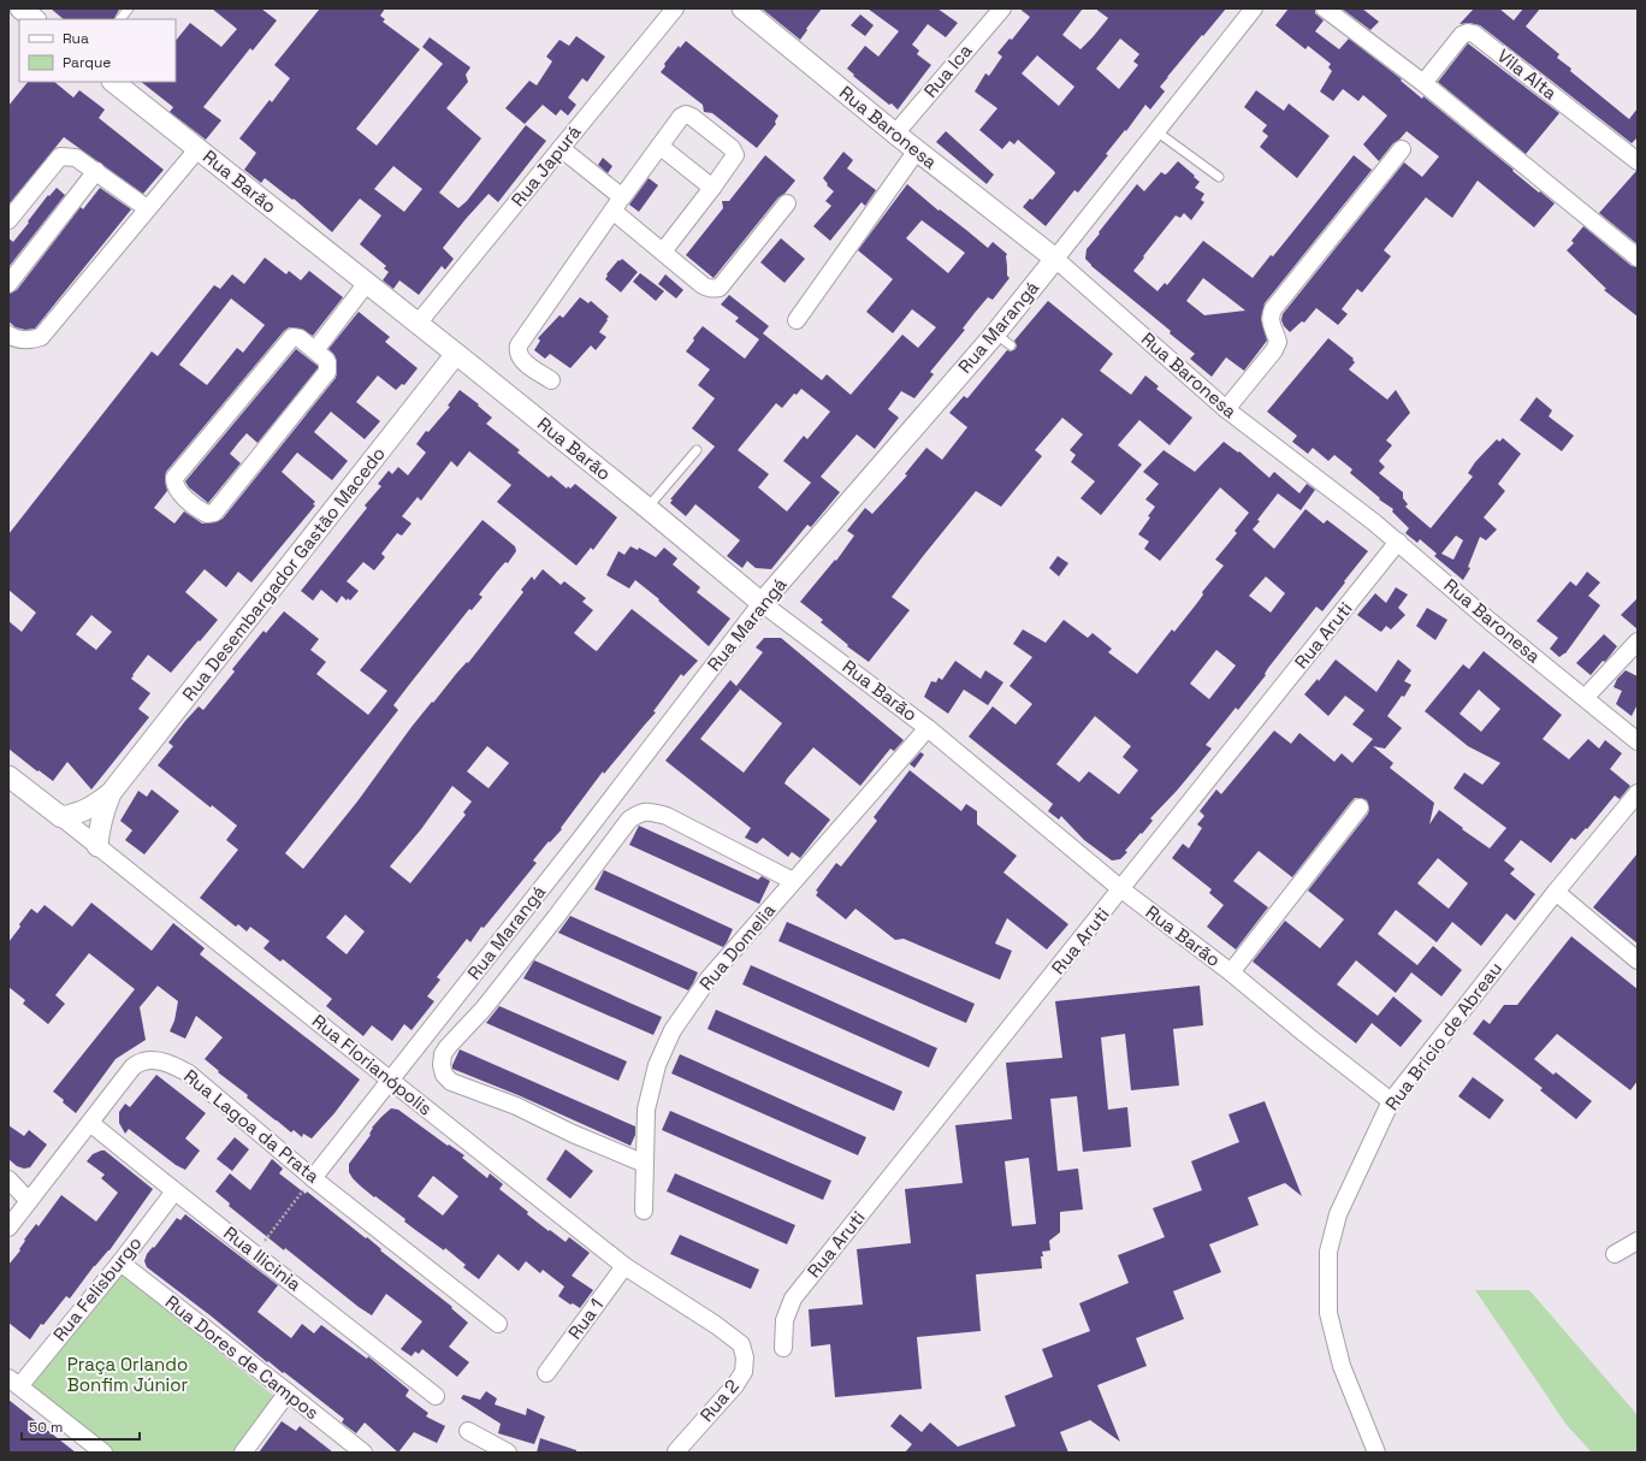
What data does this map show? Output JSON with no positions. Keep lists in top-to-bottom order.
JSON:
{
  "streets": {
    "street": [
      "Rua Ica",
      "Vila Alta",
      "Rua Baronesa",
      "Rua Japurá",
      "Rua Barão",
      "Rua Marangá",
      "Rua Desembargador Gastão Macedo",
      "Rua Aruti",
      "Rua Domelia",
      "Rua Bricio de Abreau",
      "Rua Florianópolis",
      "Rua Lagoa da Prata",
      "Rua Ilicinia",
      "Rua Felisburgo",
      "Rua 1",
      "Rua Dores de Campos",
      "Rua 2"
    ]
  },
  "crossings": [
    ["Rua Ica", "Rua Baronesa"],
    ["Rua Baronesa", "Rua Marangá"],
    ["Rua Baronesa", "Rua Aruti"],
    ["Rua Japurá", "Rua Barão"],
    ["Rua Barão", "Rua Marangá"],
    ["Rua Barão", "Rua Desembargador Gastão Macedo"],
    ["Rua Barão", "Rua Aruti"],
    ["Rua Barão", "Rua Domelia"],
    ["Rua Barão", "Rua Bricio de Abreau"],
    ["Rua Marangá", "Rua Florianópolis"],
    ["Rua Marangá", "Rua Lagoa da Prata"],
    ["Rua Desembargador Gastão Macedo", "Rua Florianópolis"],
    ["Rua Florianópolis", "Rua 1"],
    ["Rua Florianópolis", "Rua 2"],
    ["Rua Lagoa da Prata", "Rua Ilicinia"],
    ["Rua Ilicinia", "Rua Felisburgo"],
    ["Rua Felisburgo", "Rua Dores de Campos"]
  ],
  "parks": ["Praça Orlando Bonfim Júnior"],
  "legend": ["Rua", "Parque"],
  "scale_bar": "50 m"
}
